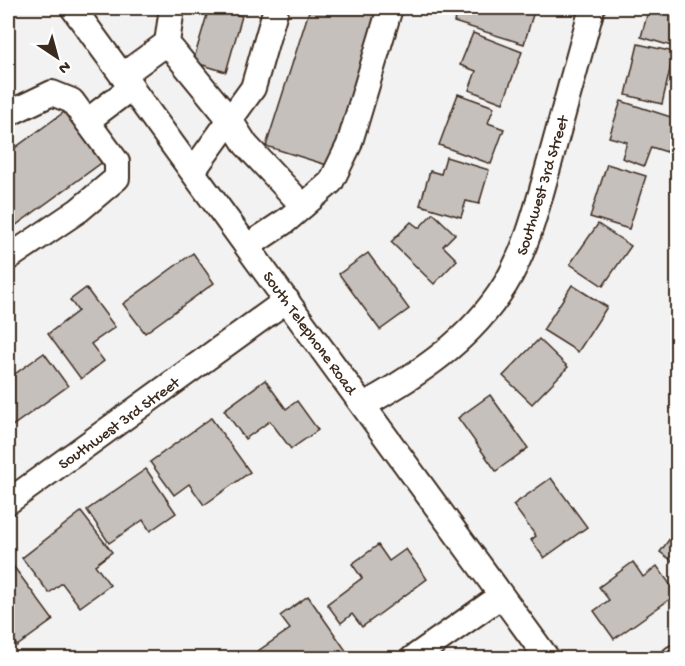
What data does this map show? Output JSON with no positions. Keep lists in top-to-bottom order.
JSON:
{
  "streets": {
    "street": ["Southwest 3rd Street", "South Telephone Road"]
  },
  "crossings": [
    ["Southwest 3rd Street", "South Telephone Road"]
  ],
  "north": "bottom right"
}
